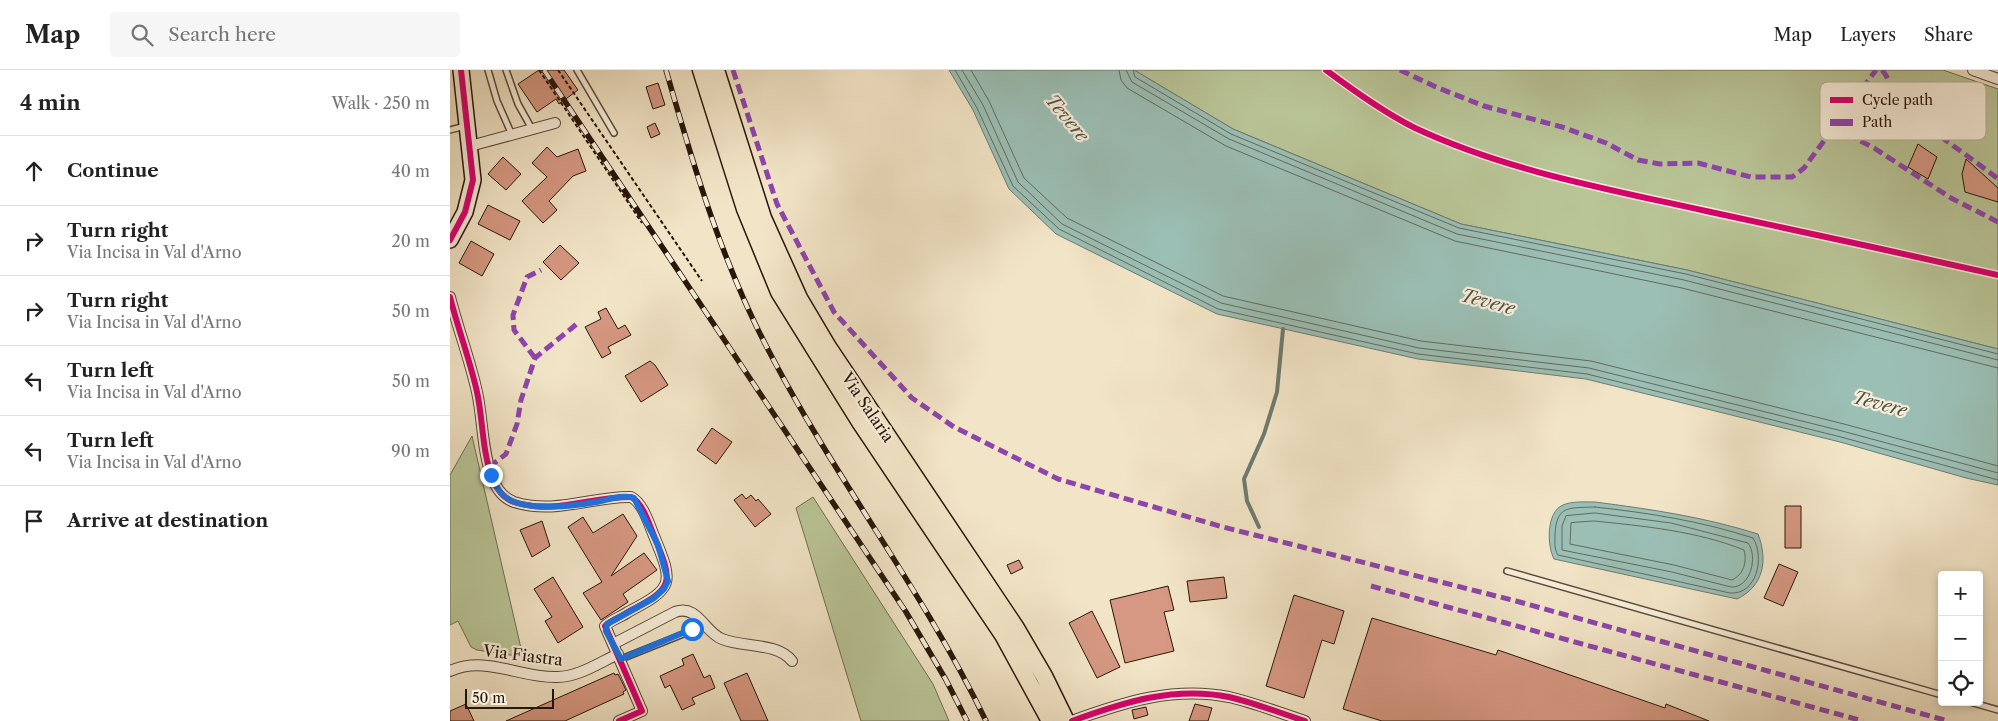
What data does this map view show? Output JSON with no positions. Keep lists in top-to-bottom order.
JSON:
{
  "streets": {
    "main road": ["Via Salaria"],
    "street": ["Via Fiastra"]
  },
  "water": ["Tevere"],
  "legend": ["Cycle path", "Path"],
  "scale_bar": "50 m",
  "page": {
    "header": "Map",
    "search": "Search here",
    "nav": ["Map", "Layers", "Share"],
    "heading": ["4 min", "Walk · 250 m"],
    "list": [
      ["Continue", "40 m"],
      ["Turn right", "Via Incisa in Val d'Arno", "20 m"],
      ["Turn right", "Via Incisa in Val d'Arno", "50 m"],
      ["Turn left", "Via Incisa in Val d'Arno", "50 m"],
      ["Turn left", "Via Incisa in Val d'Arno", "90 m"],
      "Arrive at destination"
    ],
    "map_buttons": ["+", "−"],
    "scale": "50 m"
  }
}
